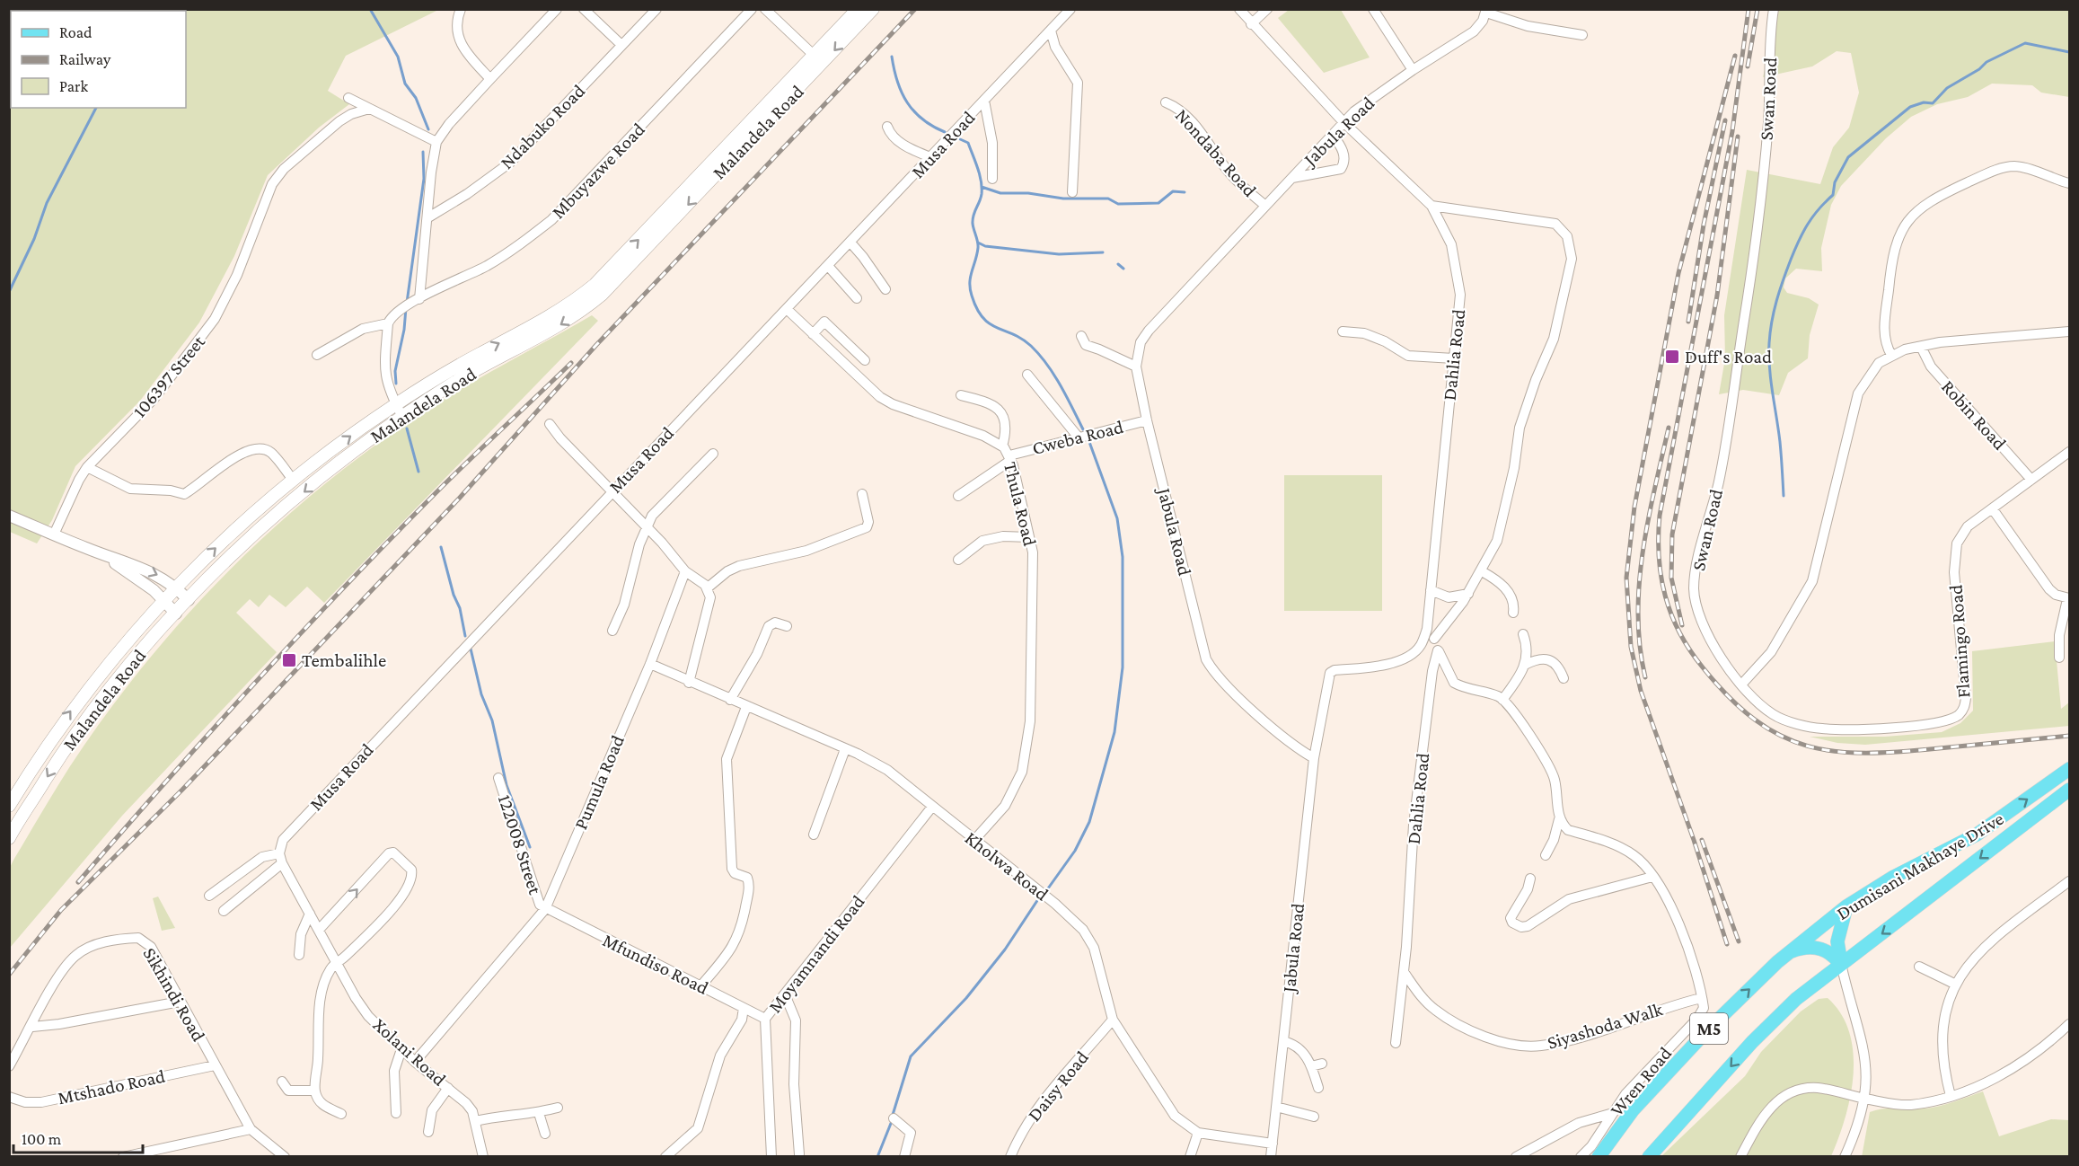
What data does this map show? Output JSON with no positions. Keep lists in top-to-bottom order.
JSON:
{
  "streets": {
    "main road": ["Malandela Road", "Dumisani Makhaye Drive", "M5"],
    "street": [
      "Swan Road",
      "Ndabuko Road",
      "Jabula Road",
      "Musa Road",
      "Nondaba Road",
      "Mbuyazwe Road",
      "Dahlia Road",
      "106397 Street",
      "Robin Road",
      "Cweba Road",
      "Thula Road",
      "Flamingo Road",
      "Pumula Road",
      "122008 Street",
      "Kholwa Road",
      "Moyamnandi Road",
      "Mfundiso Road",
      "Sikhindi Road",
      "Siyashoda Walk",
      "Xolani Road",
      "Wren Road",
      "Daisy Road",
      "Mtshado Road"
    ]
  },
  "crossings": [
    ["Swan Road", "Flamingo Road"],
    ["Jabula Road", "Nondaba Road"],
    ["Jabula Road", "Dahlia Road"],
    ["Jabula Road", "Cweba Road"],
    ["Jabula Road", "Kholwa Road"],
    ["Musa Road", "Thula Road"],
    ["Musa Road", "Xolani Road"],
    ["Dahlia Road", "Siyashoda Walk"],
    ["Robin Road", "Flamingo Road"],
    ["Cweba Road", "Thula Road"],
    ["Thula Road", "Kholwa Road"],
    ["Pumula Road", "122008 Street"],
    ["Pumula Road", "Kholwa Road"],
    ["Pumula Road", "Mfundiso Road"],
    ["Pumula Road", "Xolani Road"],
    ["122008 Street", "Mfundiso Road"],
    ["Kholwa Road", "Moyamnandi Road"],
    ["Kholwa Road", "Daisy Road"],
    ["Moyamnandi Road", "Mfundiso Road"],
    ["Sikhindi Road", "Mtshado Road"],
    ["Siyashoda Walk", "Wren Road"]
  ],
  "places": {
    "transit": ["Duff's Road", "Tembalihle"]
  },
  "legend": ["Road", "Railway", "Park"],
  "scale_bar": "100 m"
}
